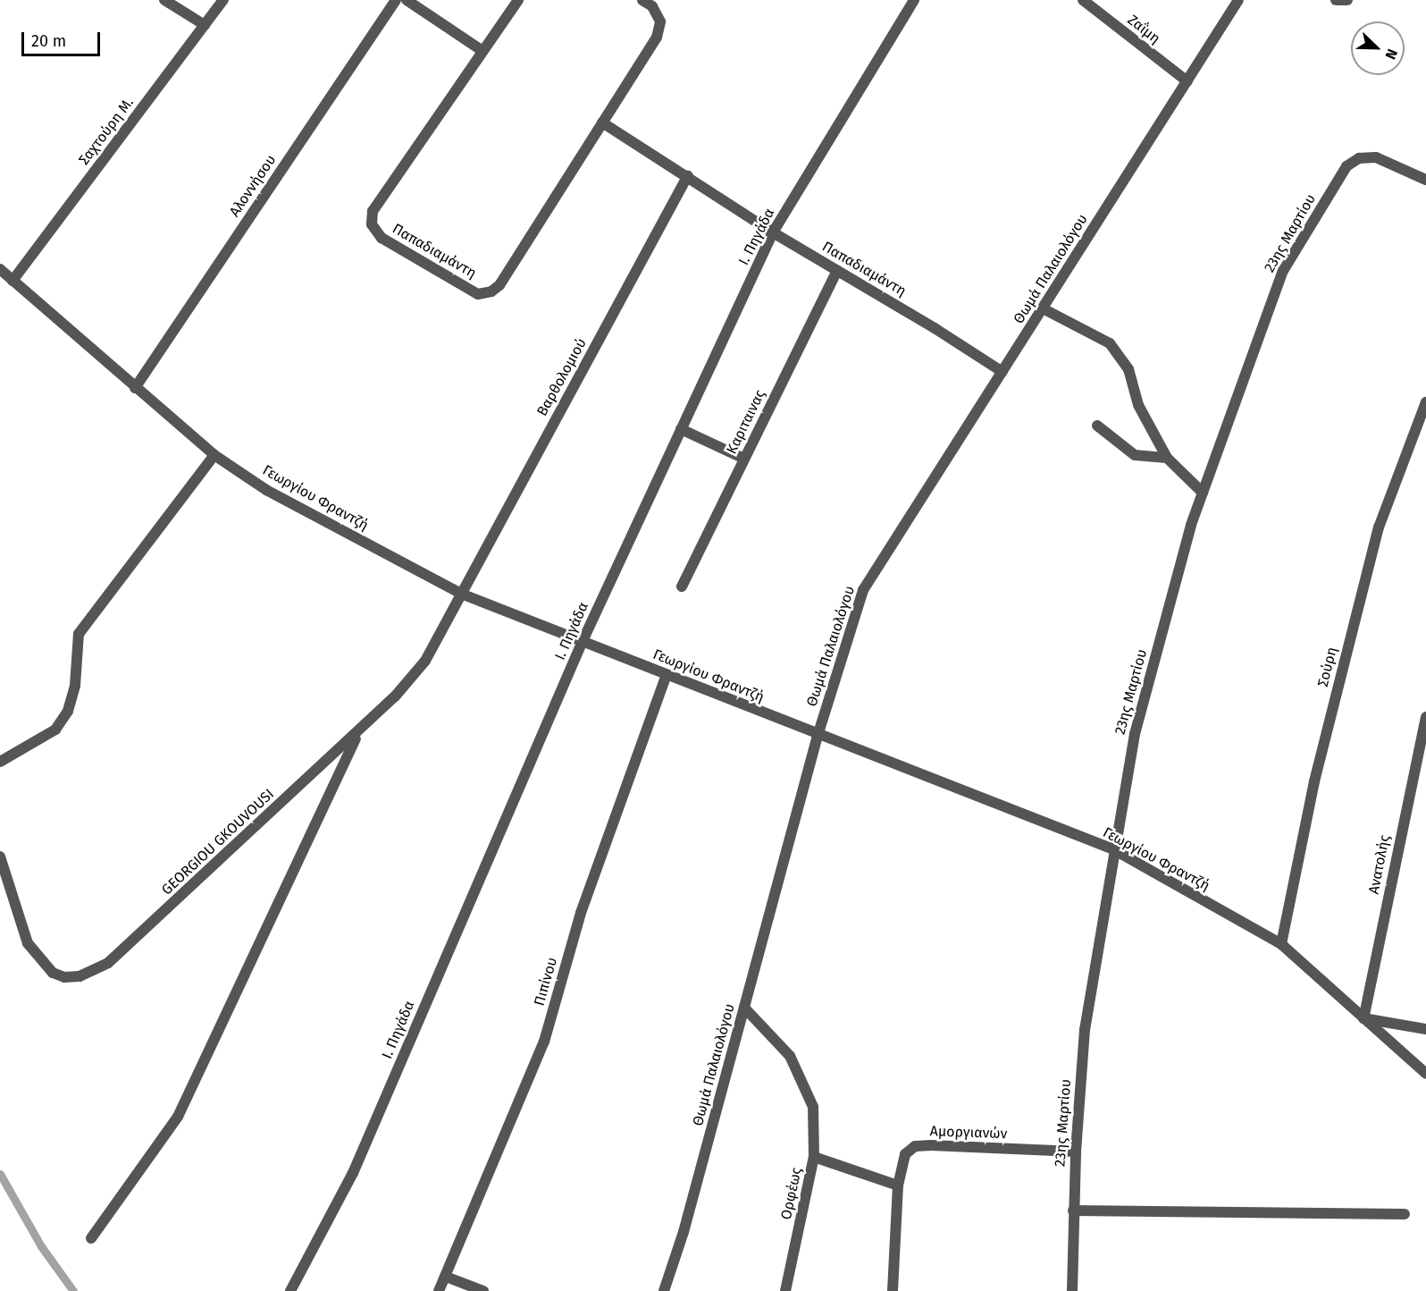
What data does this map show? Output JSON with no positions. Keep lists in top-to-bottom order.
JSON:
{
  "streets": {
    "street": [
      "Ζαΐμη",
      "Σαχτούρη Μ.",
      "Αλοννήσου",
      "23ης Μαρτίου",
      "Ι. Πηγάδα",
      "Παπαδιαμάντη",
      "Θωμά Παλαιολόγου",
      "Βαρθολομιού",
      "Καριταινας",
      "Γεωργίου Φραντζή",
      "Σούρη",
      "GEORGIOU GKOUVOUSI",
      "Ανατολής",
      "Πιπίνου",
      "Αμοργιανών",
      "Ορφέως"
    ]
  },
  "crossings": [
    ["Ζαΐμη", "Θωμά Παλαιολόγου"],
    ["Σαχτούρη Μ.", "Γεωργίου Φραντζή"],
    ["Αλοννήσου", "Γεωργίου Φραντζή"],
    ["23ης Μαρτίου", "Γεωργίου Φραντζή"],
    ["23ης Μαρτίου", "Αμοργιανών"],
    ["Ι. Πηγάδα", "Παπαδιαμάντη"],
    ["Ι. Πηγάδα", "Γεωργίου Φραντζή"],
    ["Παπαδιαμάντη", "Θωμά Παλαιολόγου"],
    ["Παπαδιαμάντη", "Βαρθολομιού"],
    ["Παπαδιαμάντη", "Καριταινας"],
    ["Θωμά Παλαιολόγου", "Γεωργίου Φραντζή"],
    ["Βαρθολομιού", "Γεωργίου Φραντζή"],
    ["Βαρθολομιού", "GEORGIOU GKOUVOUSI"],
    ["Γεωργίου Φραντζή", "Σούρη"],
    ["Γεωργίου Φραντζή", "GEORGIOU GKOUVOUSI"],
    ["Γεωργίου Φραντζή", "Ανατολής"],
    ["Γεωργίου Φραντζή", "Πιπίνου"],
    ["Αμοργιανών", "Ορφέως"]
  ],
  "scale_bar": "20 m",
  "north": "bottom right"
}
